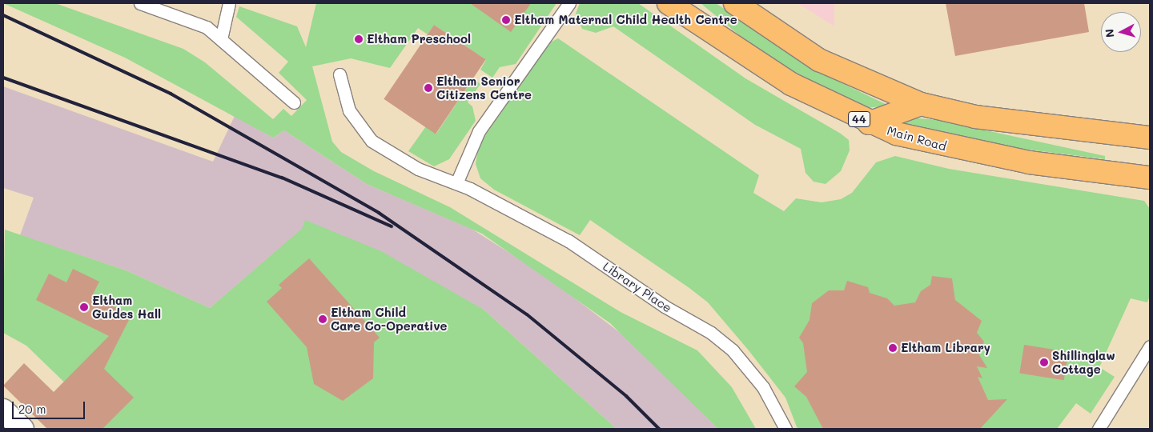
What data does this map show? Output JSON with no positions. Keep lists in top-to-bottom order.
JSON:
{
  "streets": {
    "main road": ["44", "Main Road"],
    "lane": ["Library Place"]
  },
  "places": [
    "Eltham Maternal Child Health Centre",
    "Eltham Preschool",
    "Eltham Senior Citizens Centre",
    "Eltham Guides Hall",
    "Eltham Child Care Co-Operative",
    "Eltham Library",
    "Shillinglaw Cottage"
  ],
  "scale_bar": "20 m",
  "north": "left"
}
